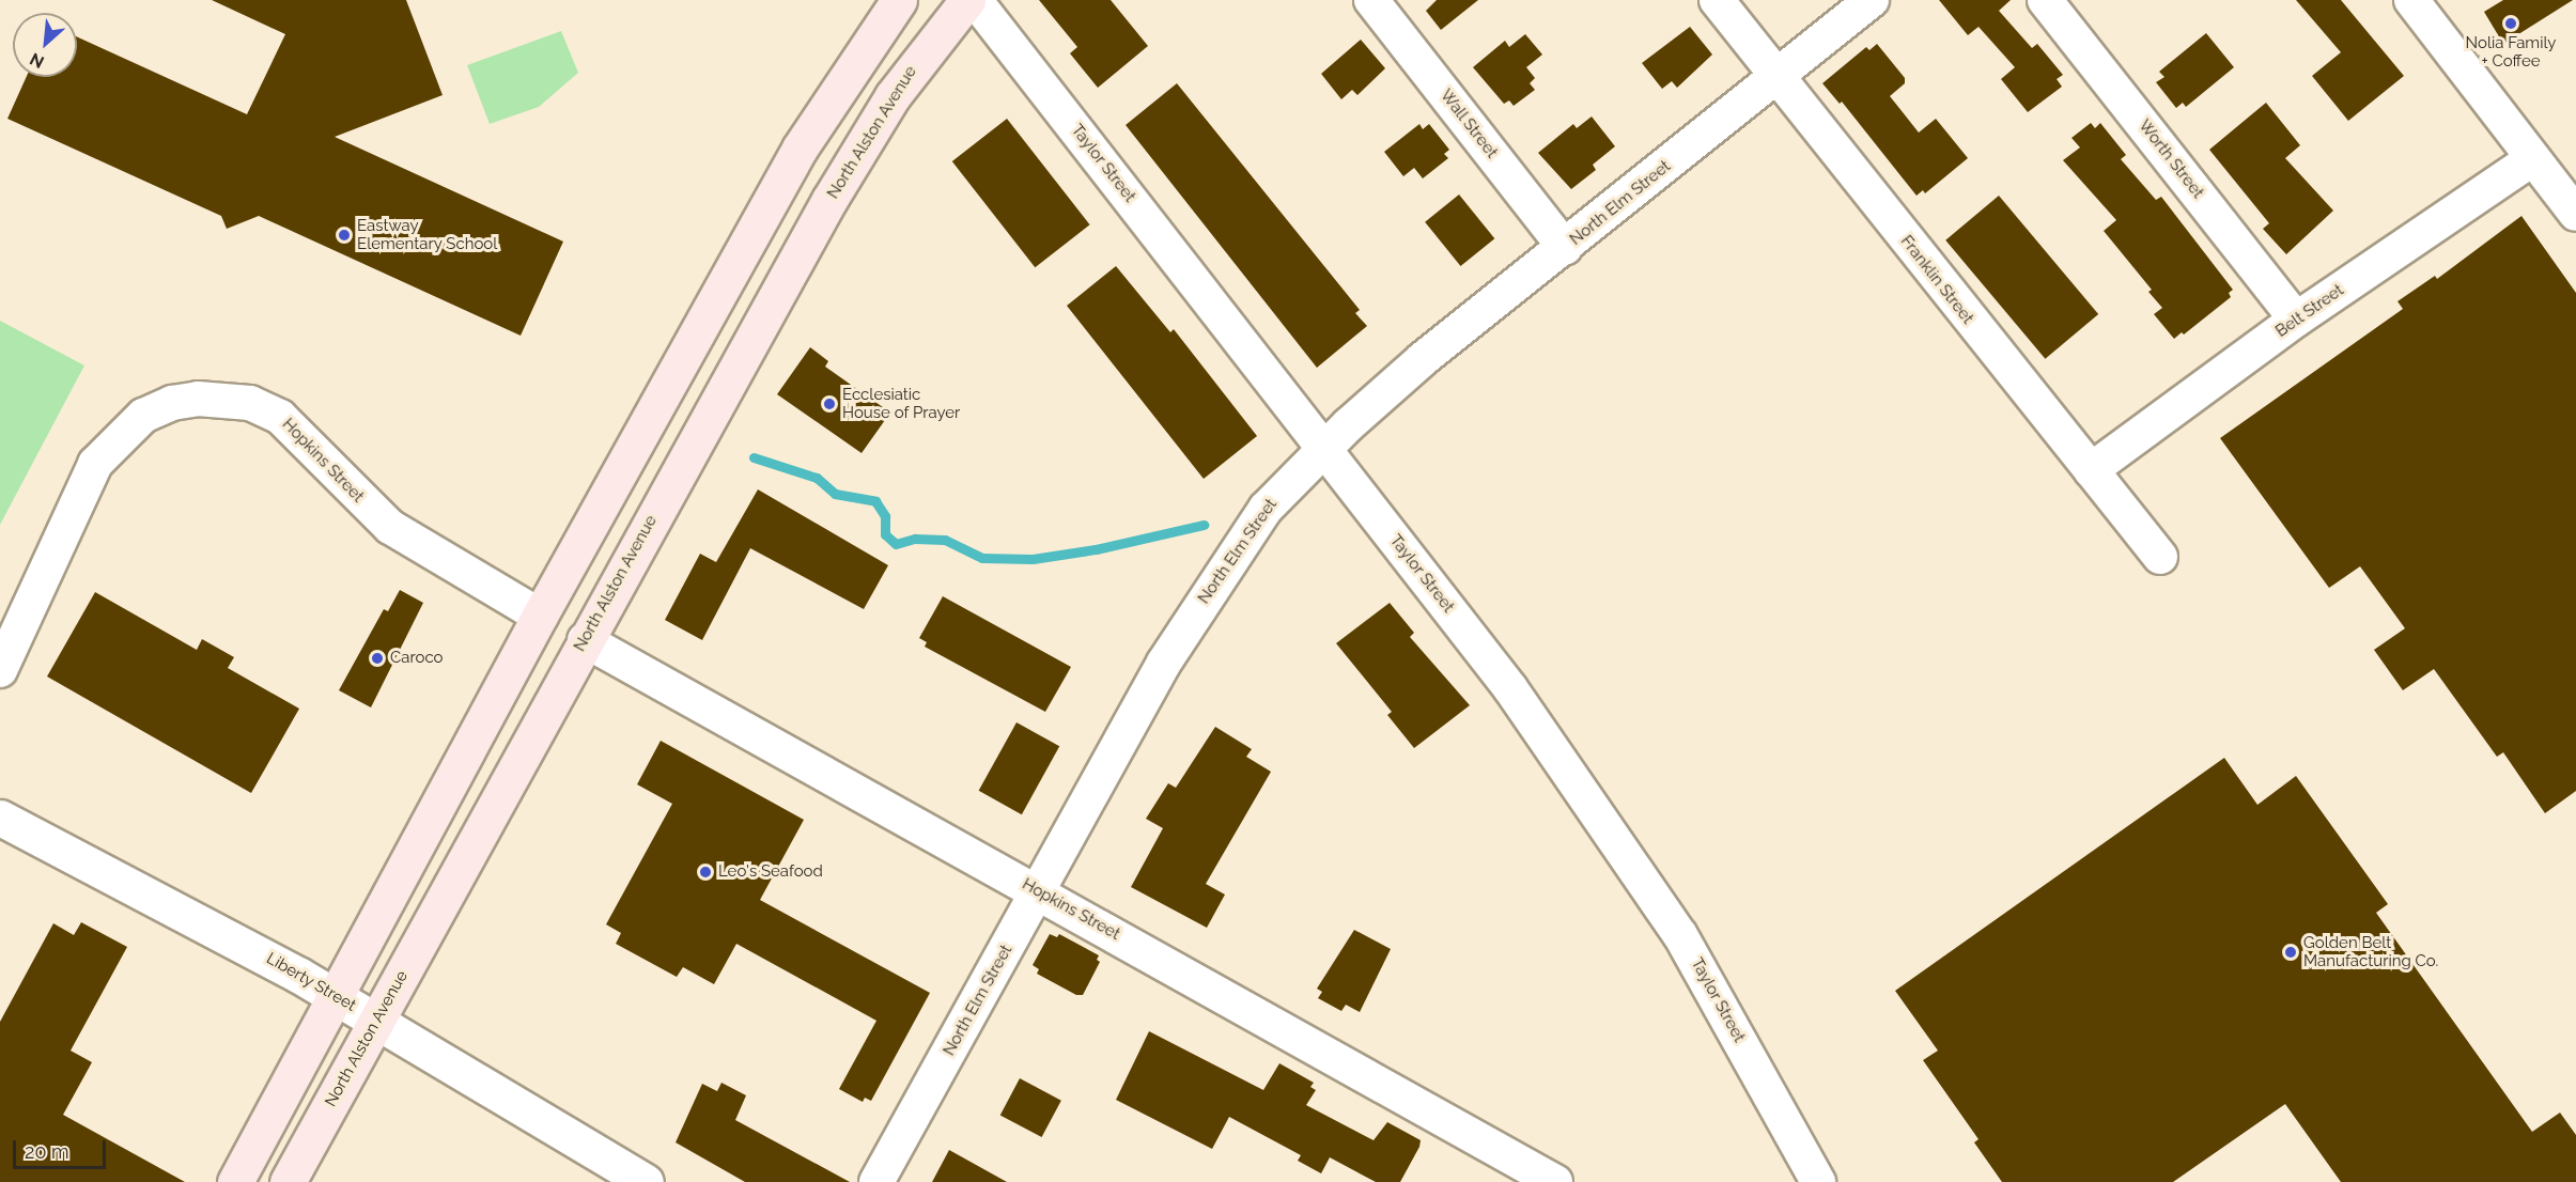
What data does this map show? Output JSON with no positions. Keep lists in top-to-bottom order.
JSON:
{
  "streets": {
    "main road": ["North Alston Avenue"],
    "street": [
      "Wall Street",
      "Worth Street",
      "Taylor Street",
      "North Elm Street",
      "Franklin Street",
      "Belt Street",
      "Hopkins Street",
      "Liberty Street"
    ]
  },
  "crossings": [
    ["Wall Street", "North Elm Street"],
    ["North Alston Avenue", "Hopkins Street"],
    ["North Alston Avenue", "Liberty Street"],
    ["Worth Street", "Belt Street"],
    ["Taylor Street", "North Elm Street"],
    ["North Elm Street", "Franklin Street"],
    ["North Elm Street", "Hopkins Street"],
    ["Franklin Street", "Belt Street"]
  ],
  "places": [
    "Nolia Family + Coffee",
    "Eastway Elementary School",
    "Ecclesiatic House of Prayer",
    "Caroco",
    "Leo's Seafood",
    "Golden Belt Manufacturing Co."
  ],
  "scale_bar": "20 m",
  "north": "bottom left"
}
